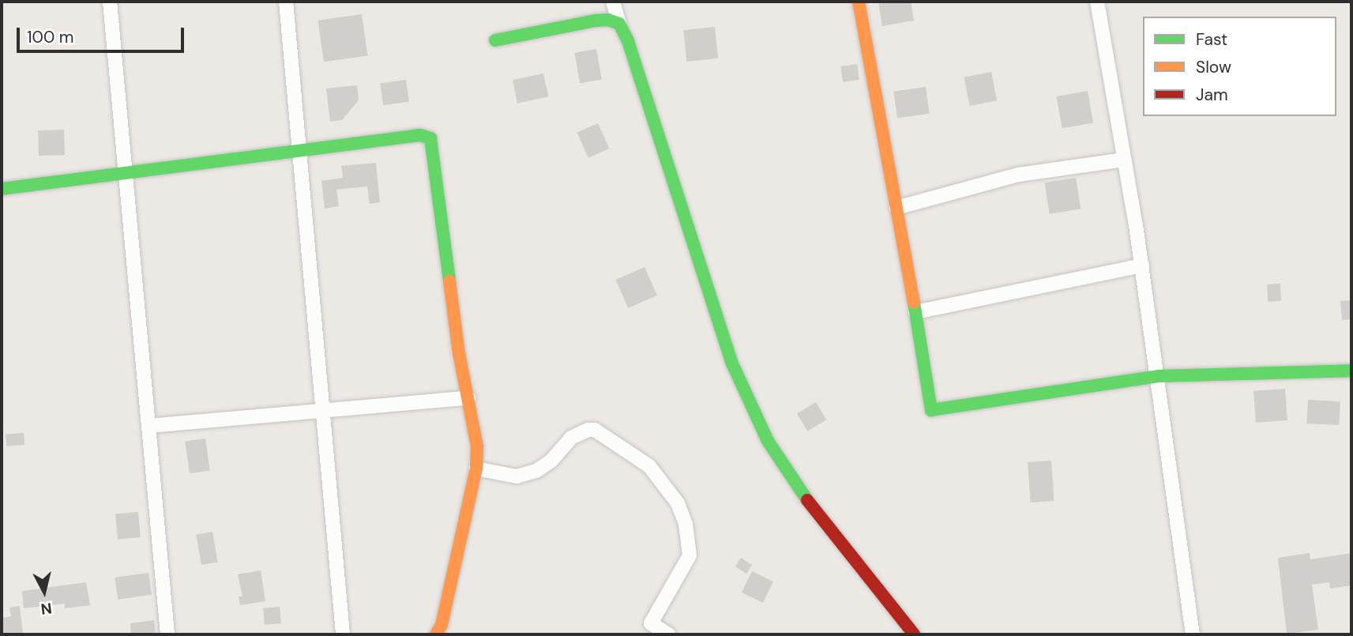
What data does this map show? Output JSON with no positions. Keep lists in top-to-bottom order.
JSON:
{
  "legend": ["Fast", "Slow", "Jam"],
  "scale_bar": "100 m",
  "north": "bottom"
}
